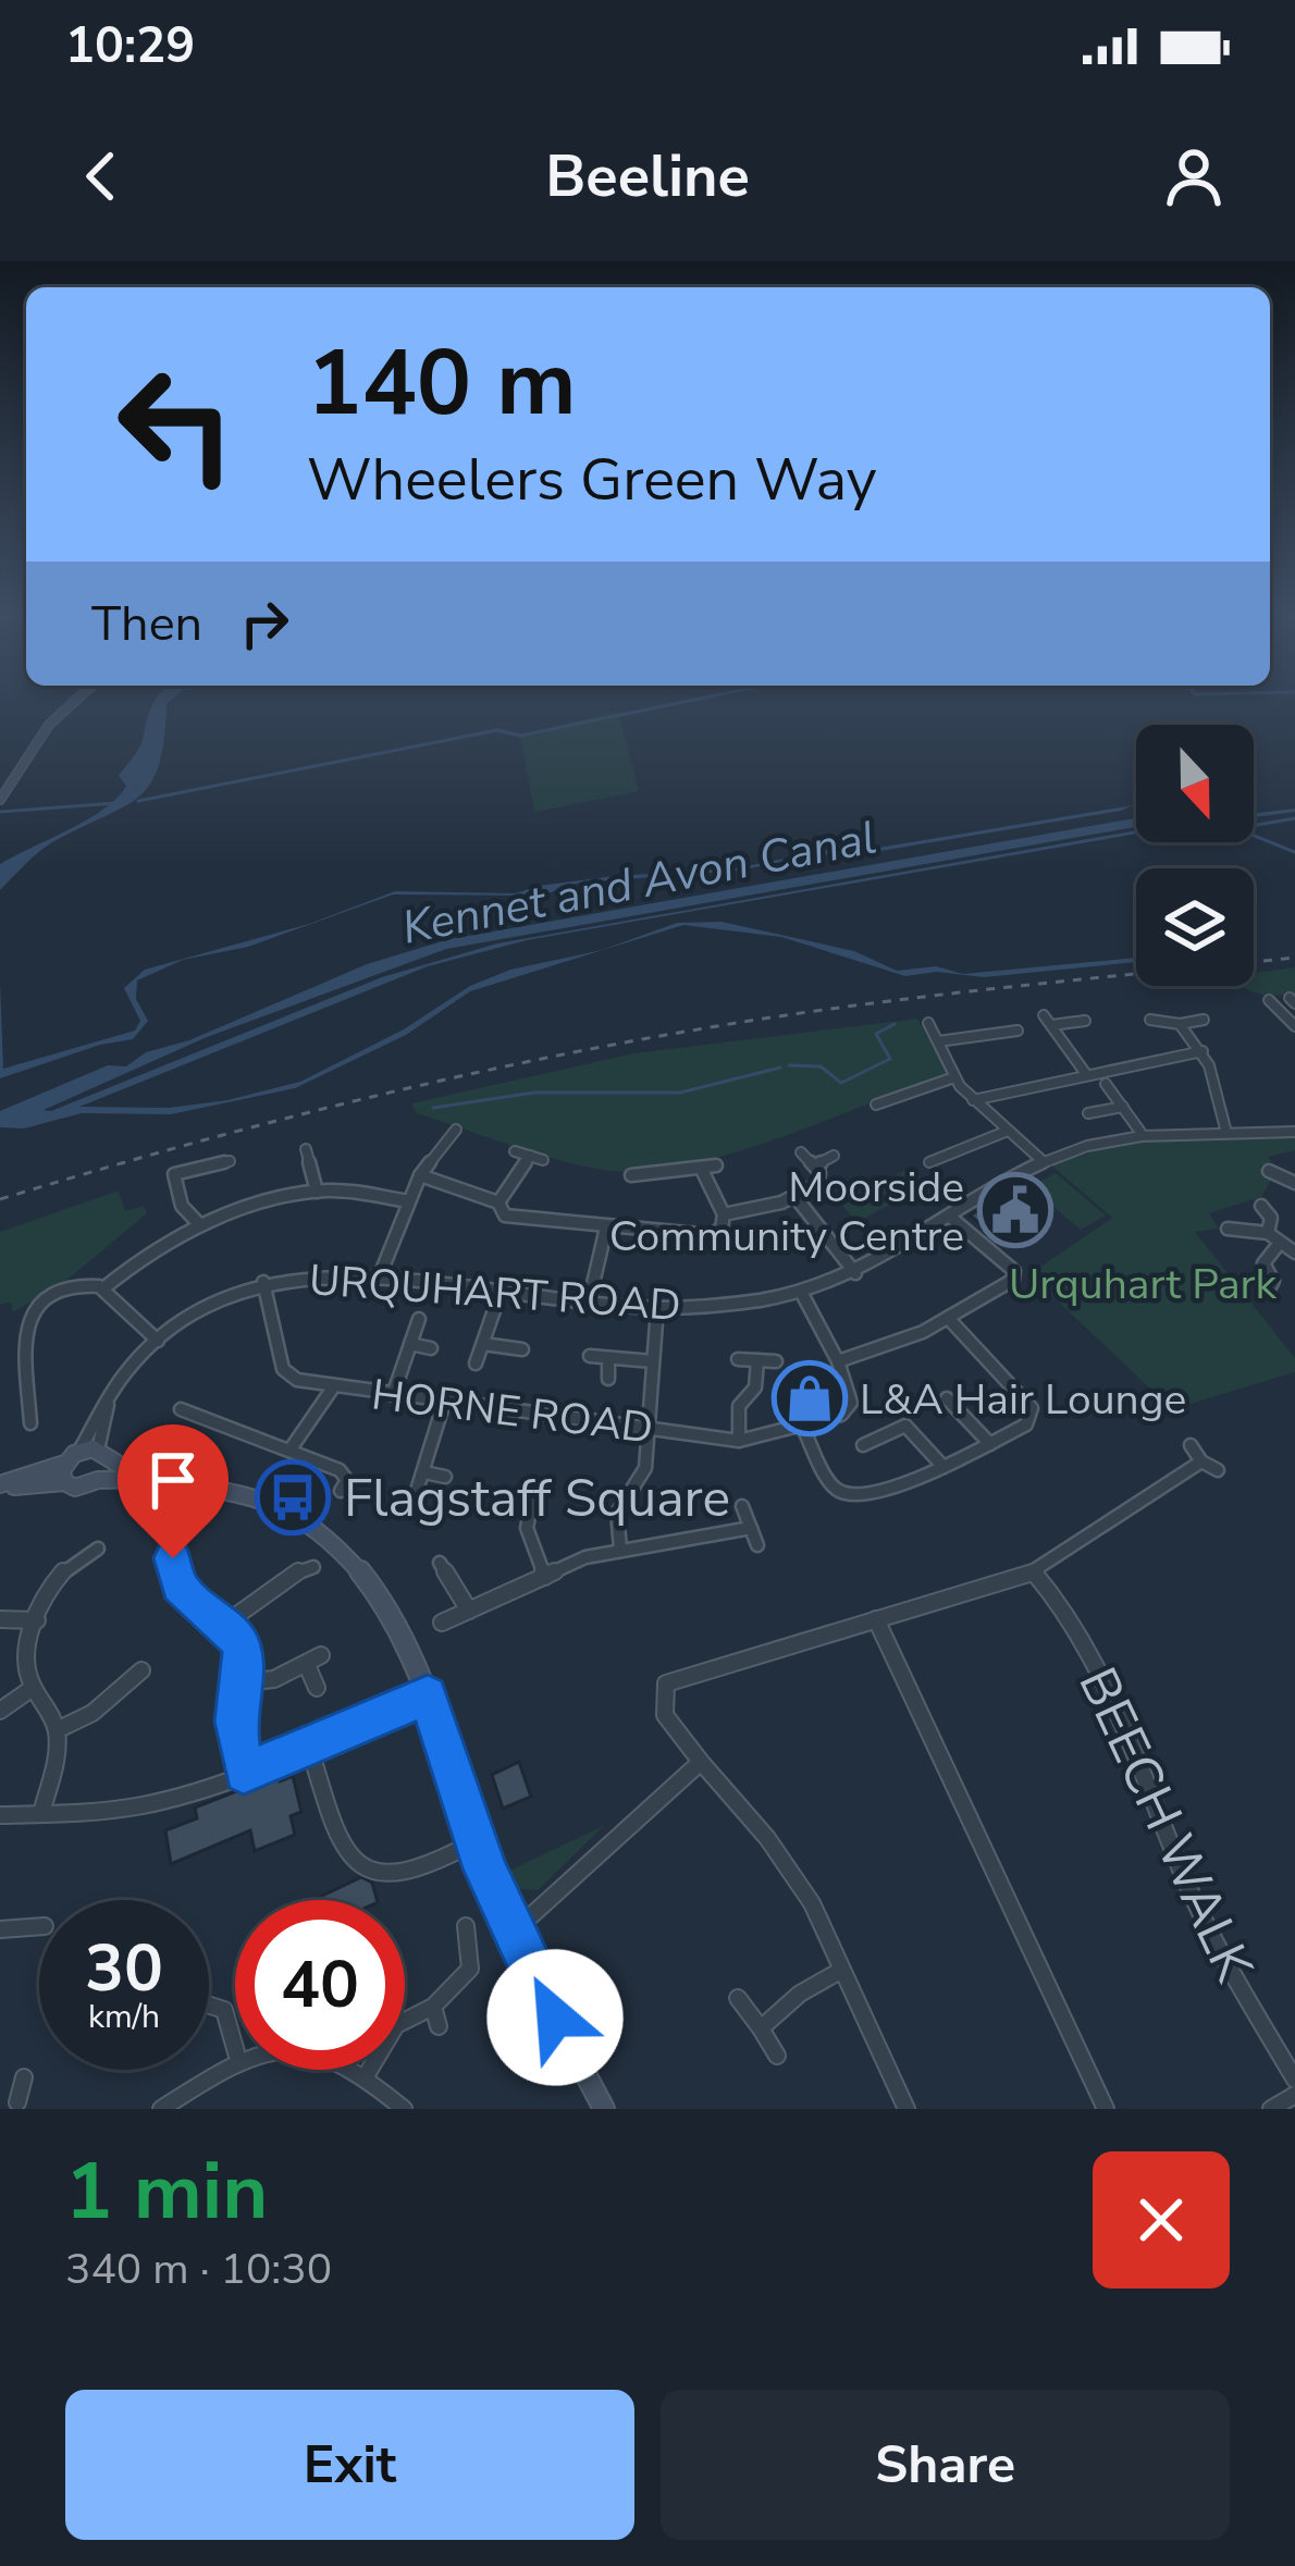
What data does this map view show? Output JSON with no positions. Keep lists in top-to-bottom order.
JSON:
{
  "streets": {
    "street": ["URQUHART ROAD", "HORNE ROAD", "BEECH WALK"]
  },
  "crossings": [
    ["URQUHART ROAD", "HORNE ROAD"]
  ],
  "water": ["Kennet and Avon Canal"],
  "parks": ["Urquhart Park"],
  "places": {
    "public building": ["Moorside Community Centre"],
    "shop": ["L&A Hair Lounge"],
    "bus stop": ["Flagstaff Square"]
  },
  "north": "bottom",
  "page": {
    "status": "10:29",
    "header": "Beeline",
    "turn": ["140 m", "Wheelers Green Way"],
    "then": "Then",
    "speed": "30 km/h",
    "limit": "40",
    "heading": ["1 min", "340 m · 10:30"],
    "buttons": ["Exit", "Share"]
  }
}
